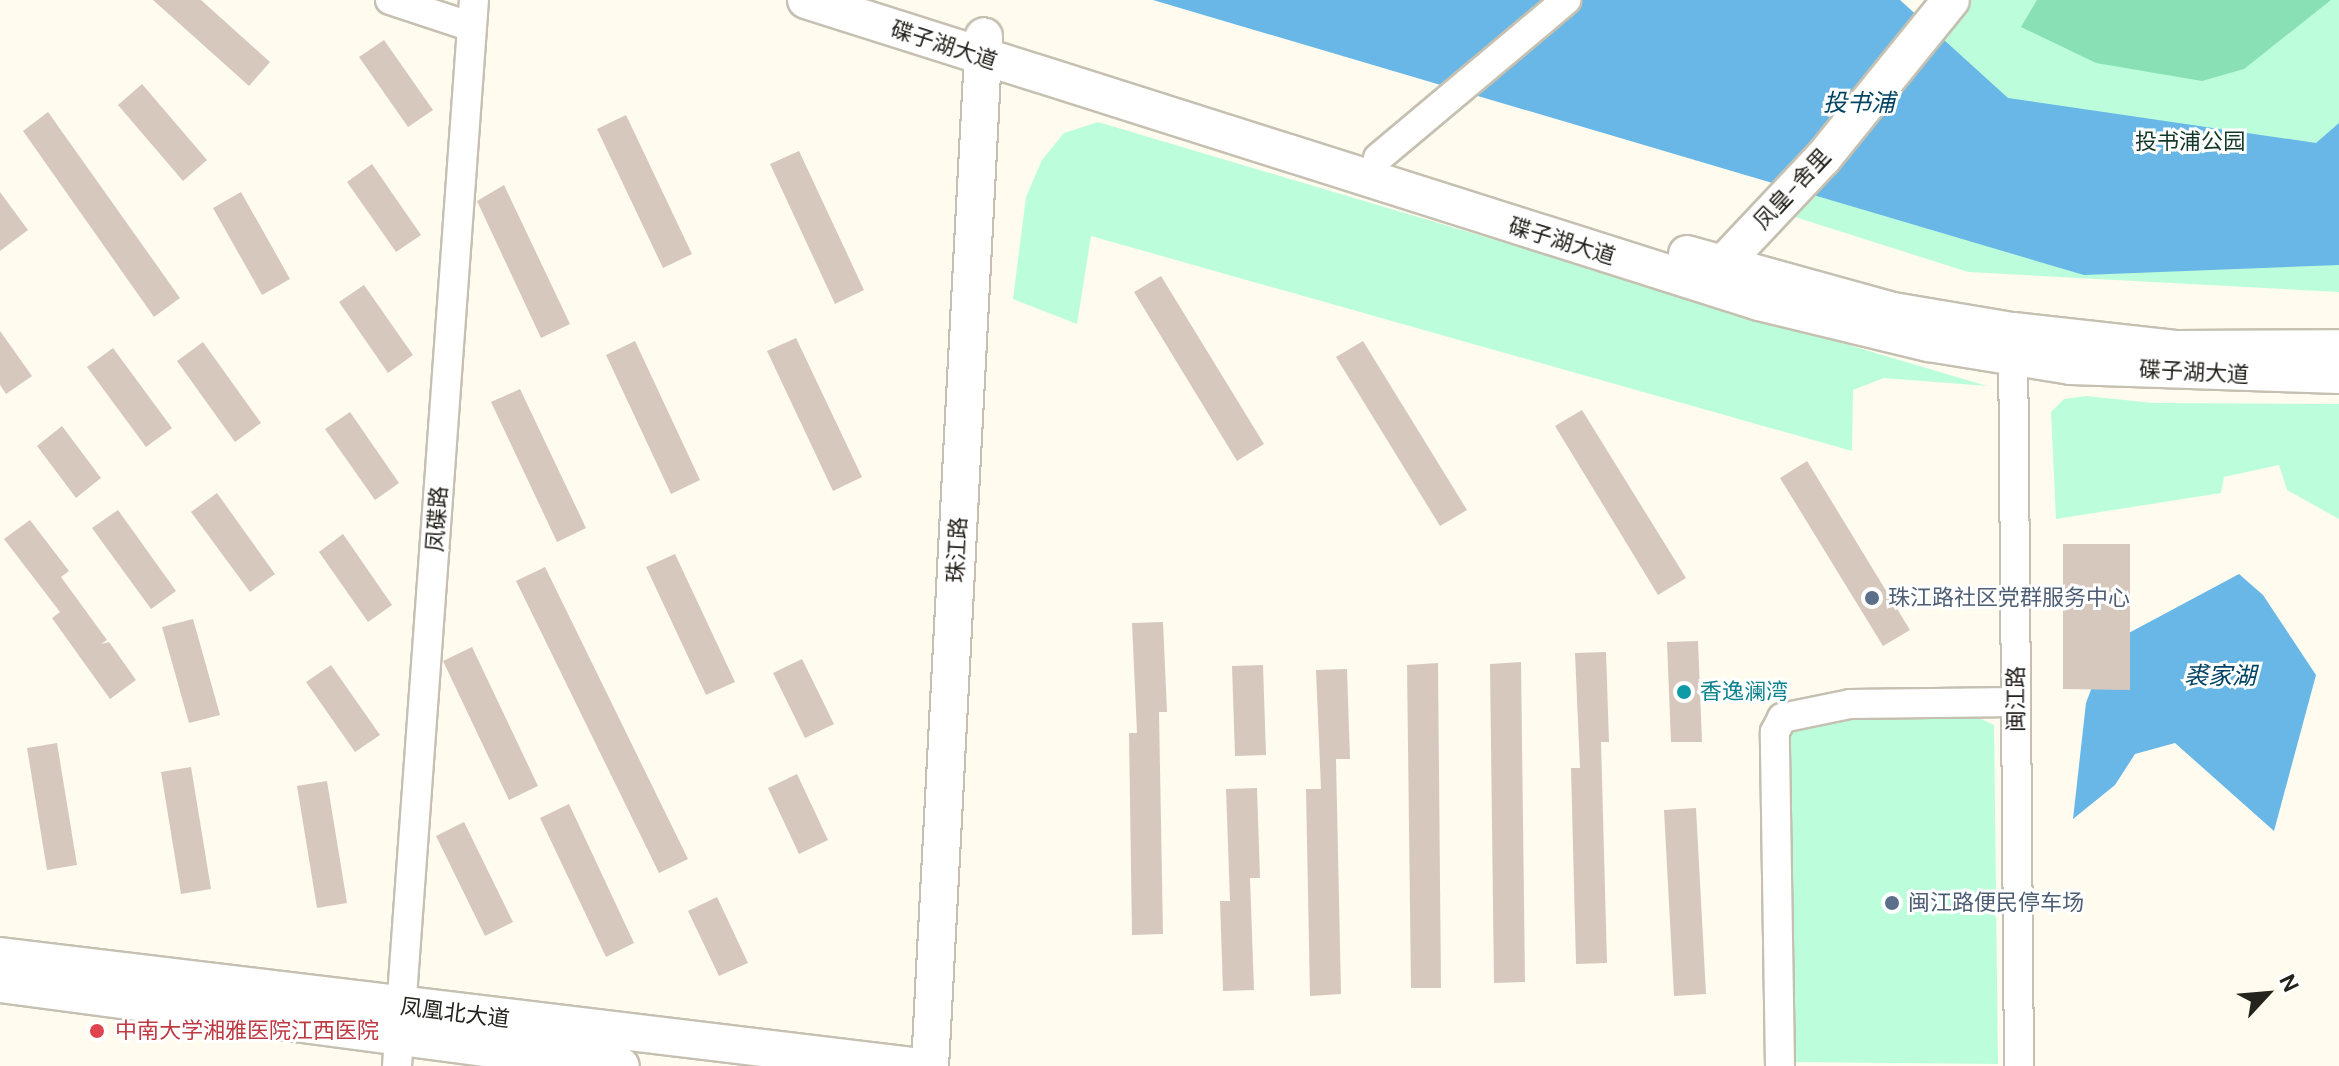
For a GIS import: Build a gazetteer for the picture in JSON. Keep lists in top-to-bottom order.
{
  "streets": {
    "main road": [
      "碟子湖大道",
      "凤皇-舍里",
      "珠江路",
      "凤凰北大道"
    ],
    "street": ["凤碟路", "闽江路"]
  },
  "crossings": [
    ["碟子湖大道", "凤皇-舍里"],
    ["碟子湖大道", "珠江路"],
    ["碟子湖大道", "闽江路"],
    ["凤碟路", "凤凰北大道"]
  ],
  "water": ["投书浦", "裘家湖"],
  "parks": ["投书浦公园"],
  "places": [
    "珠江路社区党群服务中心",
    "香逸澜湾",
    "闽江路便民停车场",
    "中南大学湘雅医院江西医院"
  ],
  "north": "top right"
}
